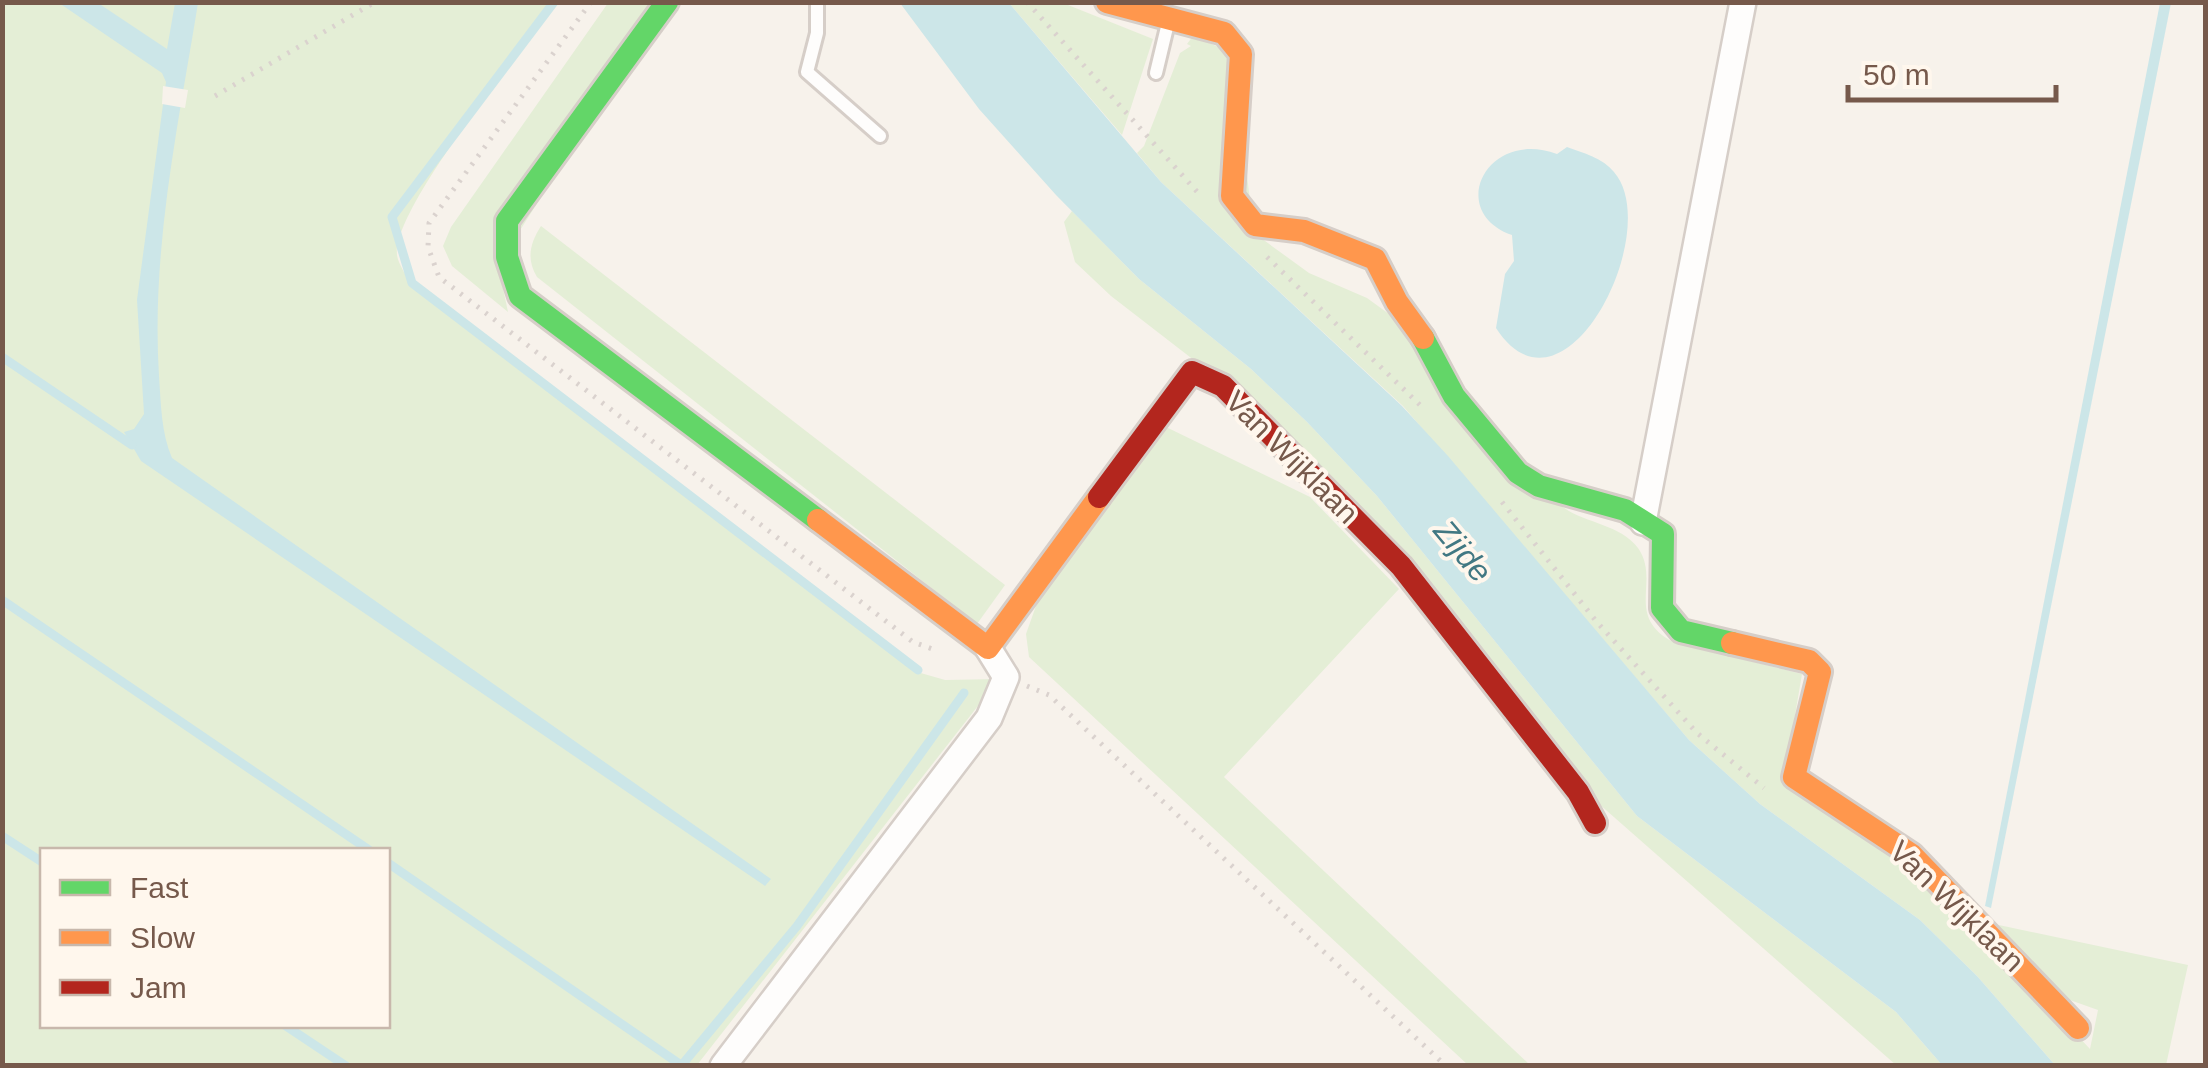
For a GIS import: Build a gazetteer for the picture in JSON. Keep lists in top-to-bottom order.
{
  "streets": {
    "street": ["Van Wijklaan"]
  },
  "water": ["Zijde"],
  "legend": ["Fast", "Slow", "Jam"],
  "scale_bar": "50 m"
}
